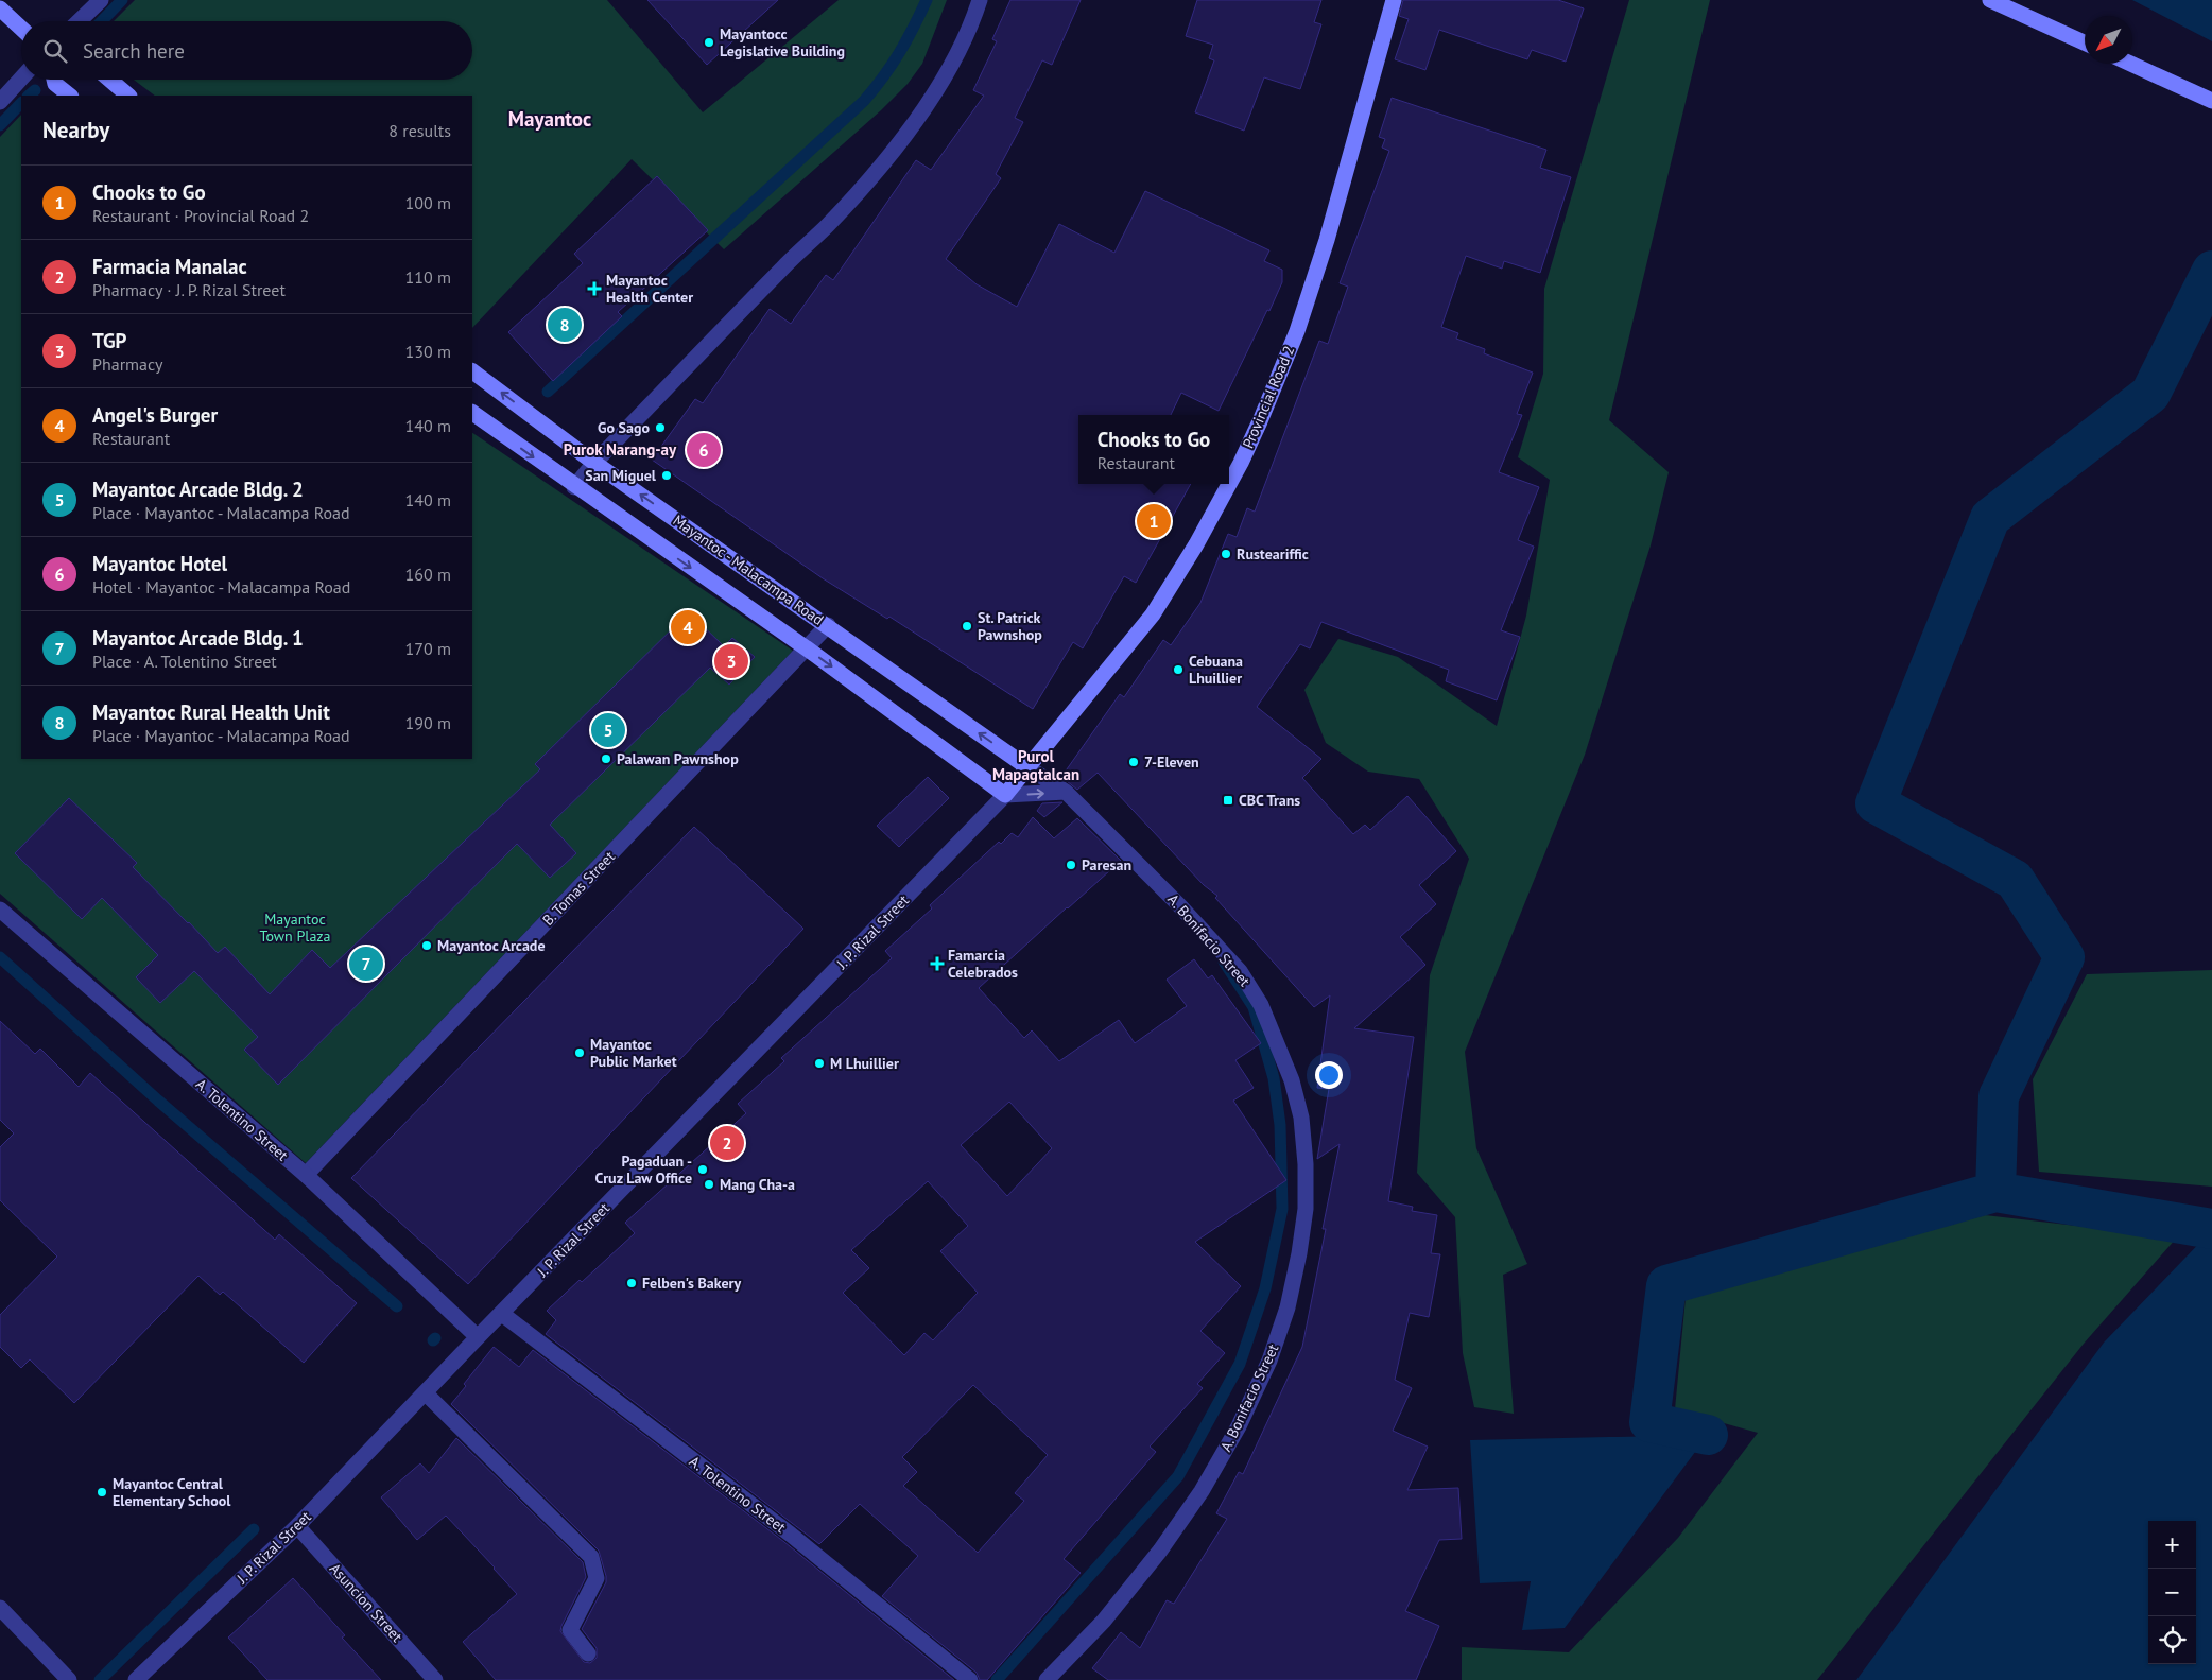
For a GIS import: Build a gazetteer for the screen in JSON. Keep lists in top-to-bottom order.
{
  "streets": {
    "main road": ["Provincial Road 2", "Mayantoc - Malacampa Road"],
    "street": [
      "B. Tomas Street",
      "J. P. Rizal Street",
      "A. Bonifacio Street",
      "A. Tolentino Street",
      "Asuncion Street"
    ]
  },
  "crossings": [
    ["Provincial Road 2", "Mayantoc - Malacampa Road"],
    ["Provincial Road 2", "J. P. Rizal Street"],
    ["Provincial Road 2", "A. Bonifacio Street"],
    ["Mayantoc - Malacampa Road", "B. Tomas Street"],
    ["Mayantoc - Malacampa Road", "A. Bonifacio Street"],
    ["B. Tomas Street", "A. Tolentino Street"],
    ["J. P. Rizal Street", "A. Tolentino Street"],
    ["J. P. Rizal Street", "Asuncion Street"]
  ],
  "districts": ["Mayantoc", "Purok Narang-ay", "Purol Mapagtalcan"],
  "parks": ["Mayantoc Town Plaza"],
  "places": {
    "other": [
      "Mayantocc Legislative Building",
      "Go Sago",
      "San Miguel",
      "Rusteariffic",
      "St. Patrick Pawnshop",
      "Cebuana Lhuillier",
      "Palawan Pawnshop",
      "7-Eleven",
      "Paresan",
      "Mayantoc Arcade",
      "Mayantoc Public Market",
      "M Lhuillier",
      "Pagaduan - Cruz Law Office",
      "Mang Cha-a",
      "Felben's Bakery",
      "Mayantoc Central Elementary School"
    ],
    "health": ["Mayantoc Health Center", "Famarcia Celebrados"],
    "transit": ["CBC Trans"]
  },
  "north": "bottom left",
  "page": {
    "search": "Search here",
    "heading": ["Nearby", "8 results"],
    "list": [
      {
        "mark": "1",
        "name": "Chooks to Go",
        "note": "Restaurant · Provincial Road 2",
        "value": "100 m"
      },
      {
        "mark": "2",
        "name": "Farmacia Manalac",
        "note": "Pharmacy · J. P. Rizal Street",
        "value": "110 m"
      },
      {
        "mark": "3",
        "name": "TGP",
        "note": "Pharmacy",
        "value": "130 m"
      },
      {
        "mark": "4",
        "name": "Angel's Burger",
        "note": "Restaurant",
        "value": "140 m"
      },
      {
        "mark": "5",
        "name": "Mayantoc Arcade Bldg. 2",
        "note": "Place · Mayantoc - Malacampa Road",
        "value": "140 m"
      },
      {
        "mark": "6",
        "name": "Mayantoc Hotel",
        "note": "Hotel · Mayantoc - Malacampa Road",
        "value": "160 m"
      },
      {
        "mark": "7",
        "name": "Mayantoc Arcade Bldg. 1",
        "note": "Place · A. Tolentino Street",
        "value": "170 m"
      },
      {
        "mark": "8",
        "name": "Mayantoc Rural Health Unit",
        "note": "Place · Mayantoc - Malacampa Road",
        "value": "190 m"
      }
    ],
    "pins": [
      "8",
      "6",
      "1",
      "4",
      "3",
      "5",
      "7",
      "2"
    ],
    "popup": ["Chooks to Go", "Restaurant"],
    "map_buttons": ["+", "−"]
  }
}
